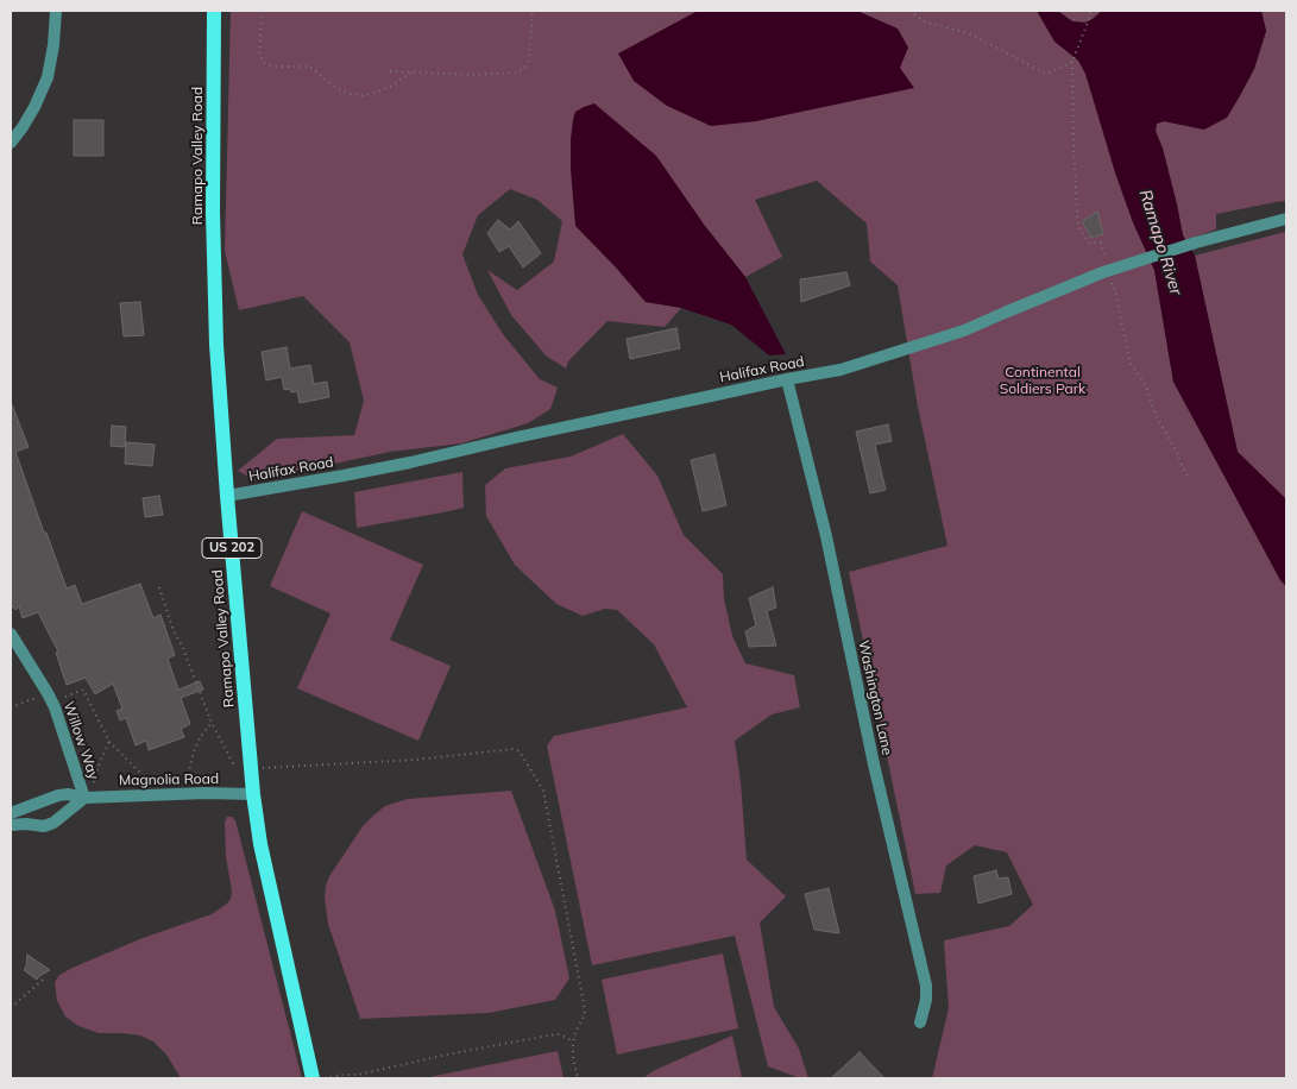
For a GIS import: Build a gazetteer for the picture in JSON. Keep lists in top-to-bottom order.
{
  "streets": {
    "main road": ["Ramapo Valley Road", "US 202"],
    "street": [
      "Halifax Road",
      "Washington Lane",
      "Willow Way",
      "Magnolia Road"
    ]
  },
  "crossings": [
    ["Ramapo Valley Road", "Halifax Road"],
    ["Ramapo Valley Road", "Magnolia Road"],
    ["Halifax Road", "Washington Lane"],
    ["Willow Way", "Magnolia Road"]
  ],
  "water": ["Ramapo River"],
  "parks": ["Continental Soldiers Park"]
}
